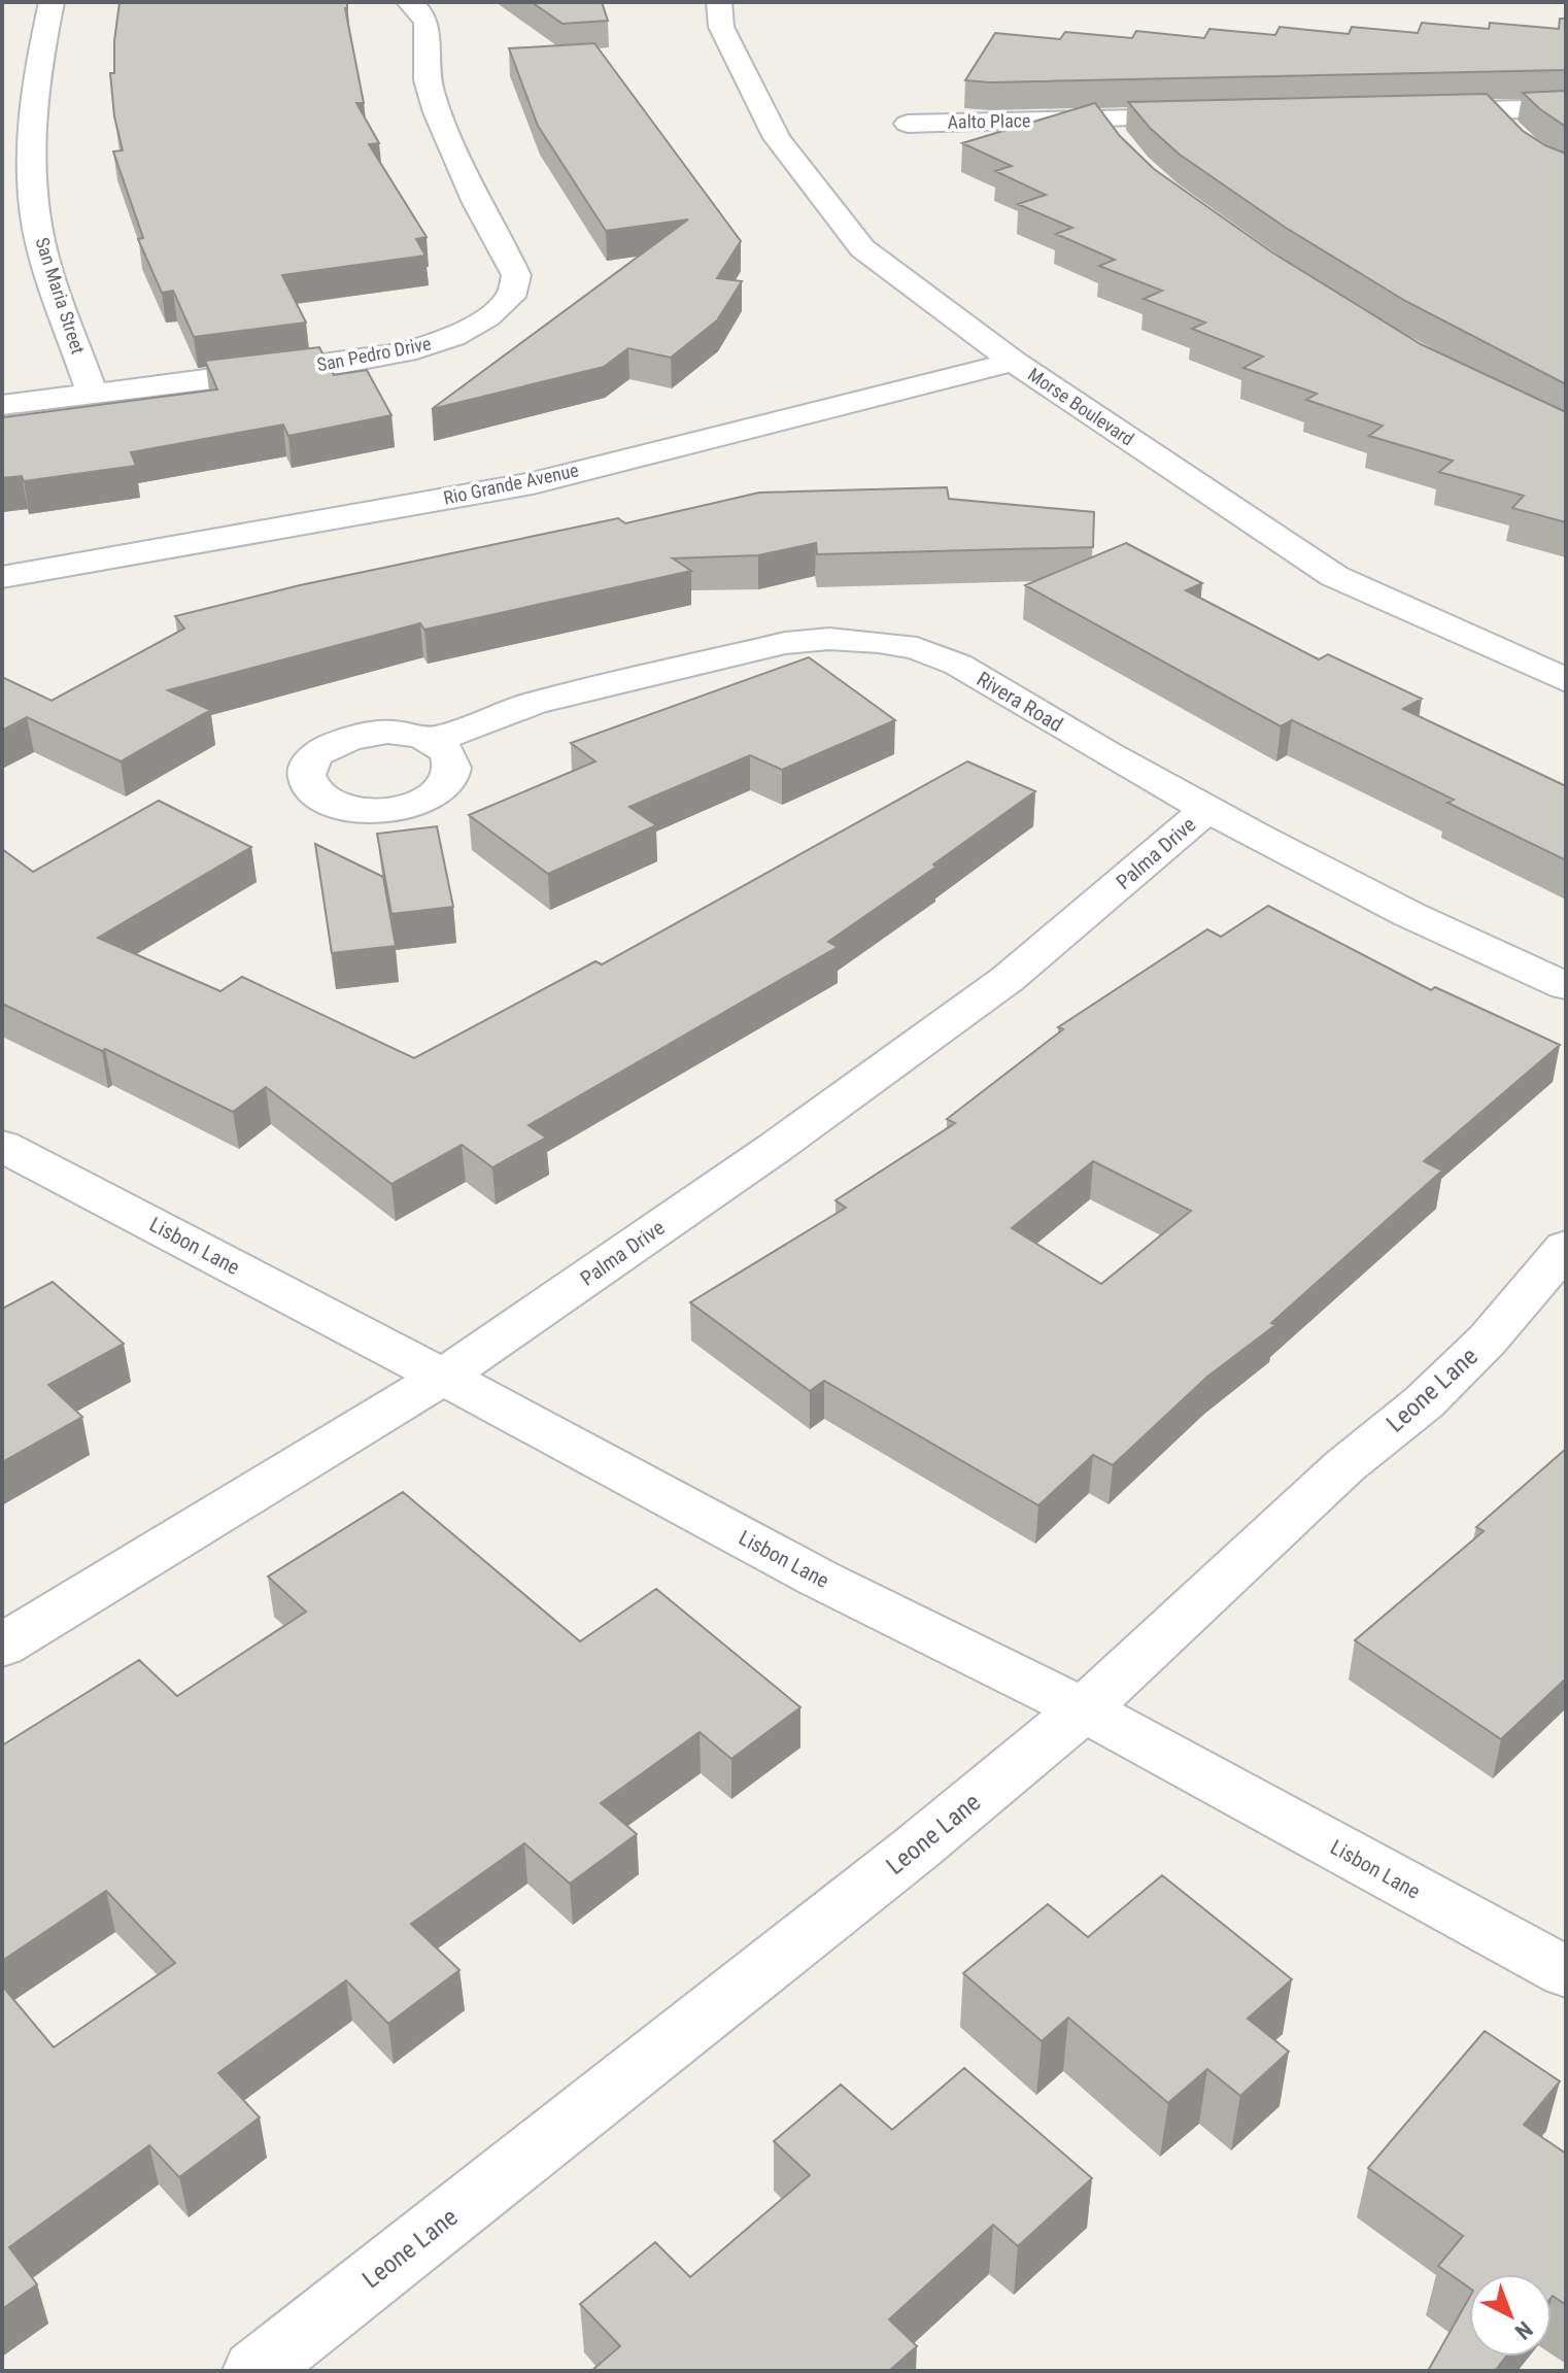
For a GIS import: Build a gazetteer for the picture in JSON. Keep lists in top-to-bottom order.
{
  "streets": {
    "street": [
      "Aalto Place",
      "San Maria Street",
      "San Pedro Drive",
      "Morse Boulevard",
      "Rio Grande Avenue",
      "Rivera Road",
      "Palma Drive",
      "Lisbon Lane",
      "Leone Lane"
    ]
  },
  "crossings": [
    ["San Maria Street", "San Pedro Drive"],
    ["Morse Boulevard", "Rio Grande Avenue"],
    ["Rivera Road", "Palma Drive"],
    ["Palma Drive", "Lisbon Lane"],
    ["Lisbon Lane", "Leone Lane"]
  ],
  "north": "bottom right"
}
